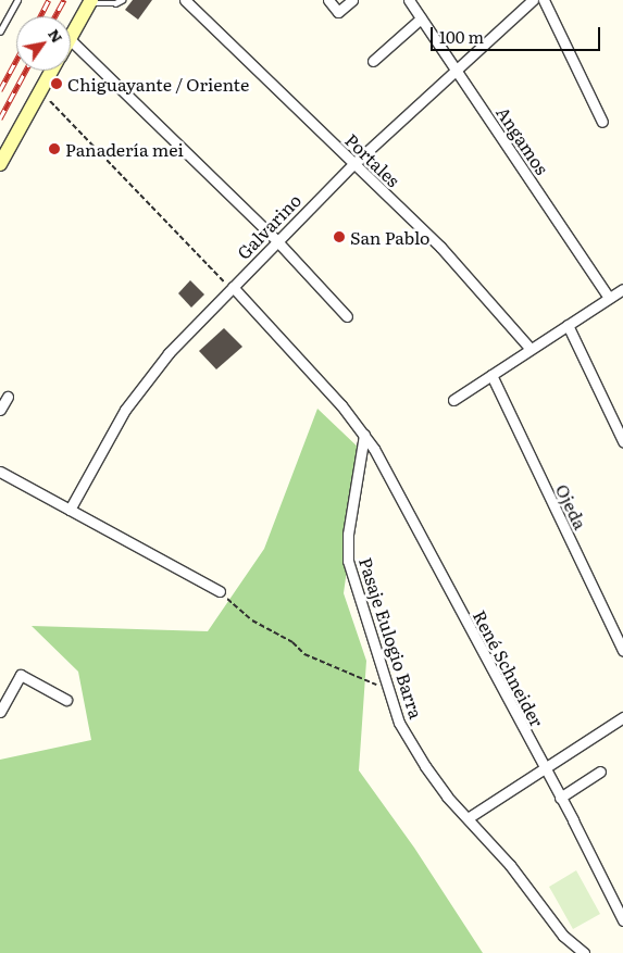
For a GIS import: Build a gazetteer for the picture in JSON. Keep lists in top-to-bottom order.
{
  "streets": {
    "street": [
      "Angamos",
      "Portales",
      "Galvarino",
      "Ojeda",
      "Pasaje Eulogio Barra",
      "René Schneider"
    ]
  },
  "crossings": [
    ["Angamos", "Galvarino"],
    ["Portales", "Galvarino"],
    ["Pasaje Eulogio Barra", "René Schneider"]
  ],
  "places": ["Chiguayante / Oriente", "Panadería mei", "San Pablo"],
  "scale_bar": "100 m",
  "north": "top right"
}
